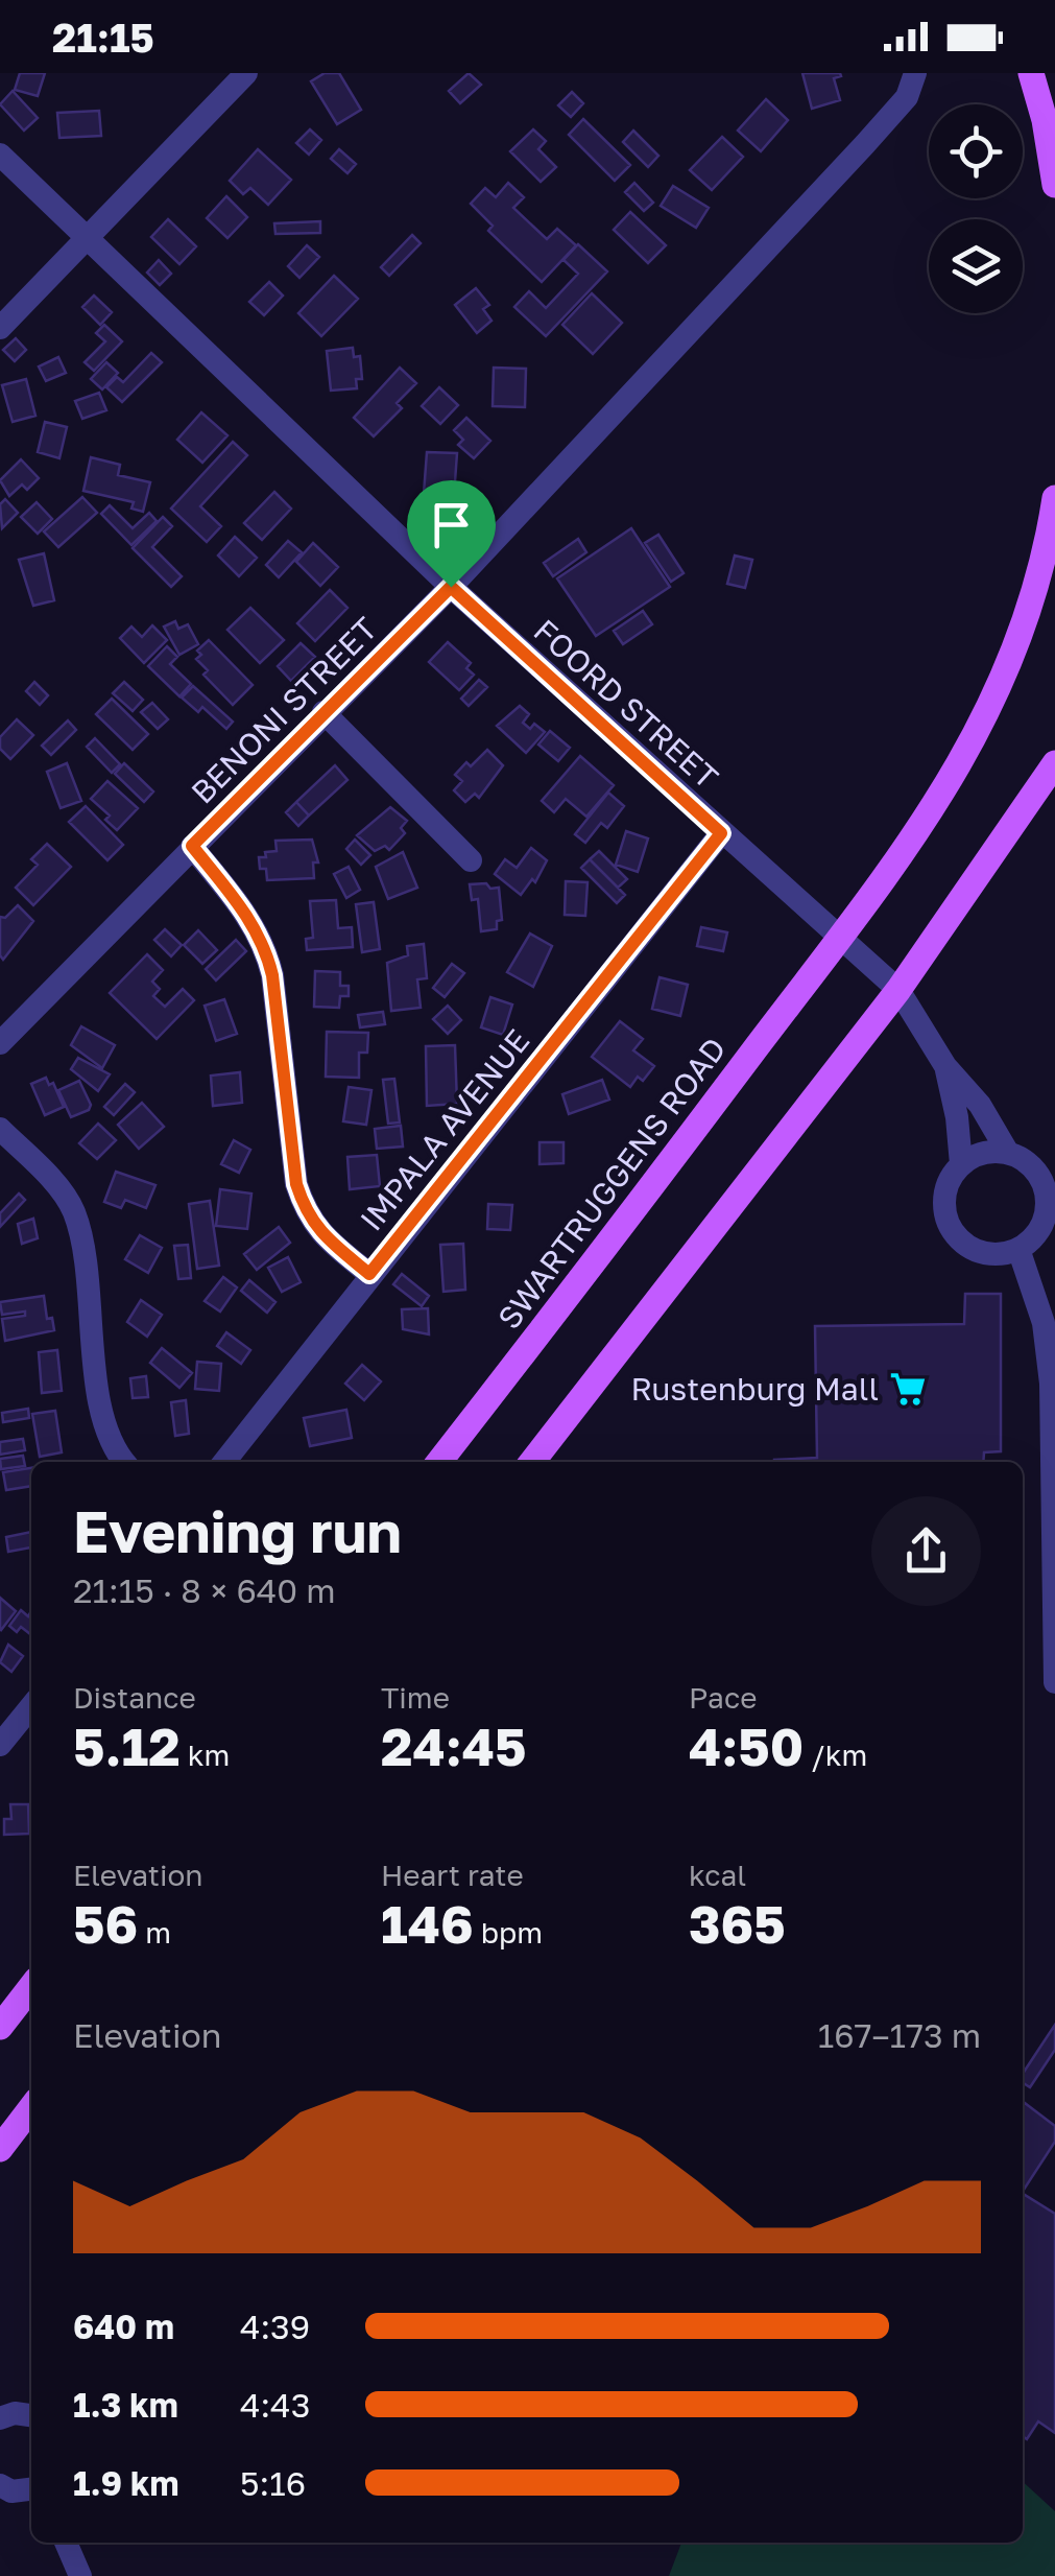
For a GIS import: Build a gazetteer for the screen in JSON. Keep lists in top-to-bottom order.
{
  "streets": {
    "main road": ["SWARTRUGGENS ROAD"],
    "street": ["FOORD STREET", "BENONI STREET", "IMPALA AVENUE"]
  },
  "crossings": [
    ["FOORD STREET", "BENONI STREET"],
    ["FOORD STREET", "IMPALA AVENUE"],
    ["FOORD STREET", "SWARTRUGGENS ROAD"]
  ],
  "places": {
    "supermarket": ["Rustenburg Mall"]
  },
  "page": {
    "status": "21:15",
    "heading": ["Evening run", "21:15 · 8 × 640 m"],
    "stats": [
      ["Distance", "5.12 km"],
      ["Time", "24:45"],
      ["Pace", "4:50 /km"],
      ["Elevation", "56 m"],
      ["Heart rate", "146 bpm"],
      ["kcal", "365"]
    ],
    "chart": ["Elevation", "167–173 m"],
    "list": [
      {
        "name": "640 m",
        "note": "4:39"
      },
      {
        "name": "1.3 km",
        "note": "4:43"
      },
      {
        "name": "1.9 km",
        "note": "5:16"
      }
    ]
  }
}
